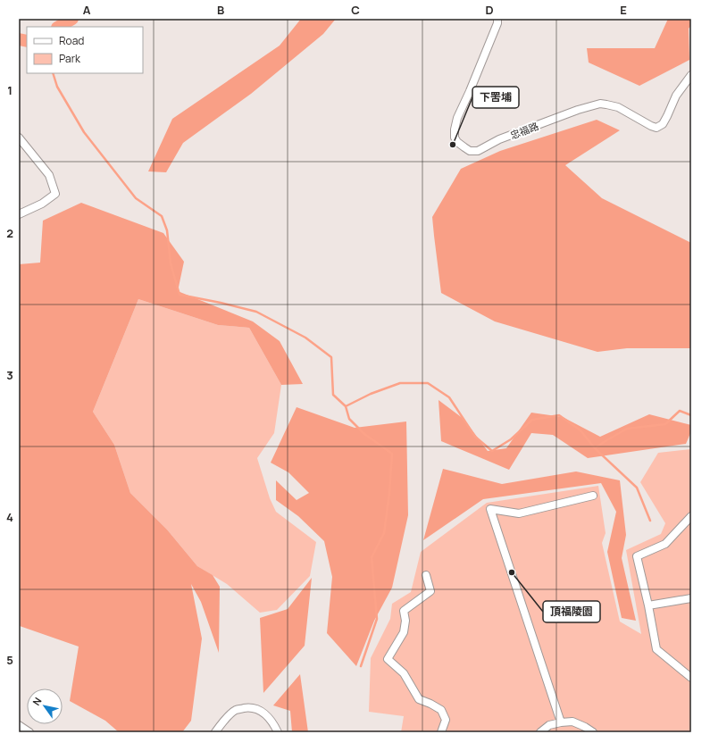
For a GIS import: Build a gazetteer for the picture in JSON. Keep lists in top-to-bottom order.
{
  "streets": {
    "street": ["忠福路"]
  },
  "places": ["下罟埔", "頂福陵園"],
  "legend": ["Road", "Park"],
  "north": "top left",
  "grid": {
    "columns": [
      "A",
      "B",
      "C",
      "D",
      "E"
    ],
    "rows": [
      "1",
      "2",
      "3",
      "4",
      "5"
    ]
  }
}
